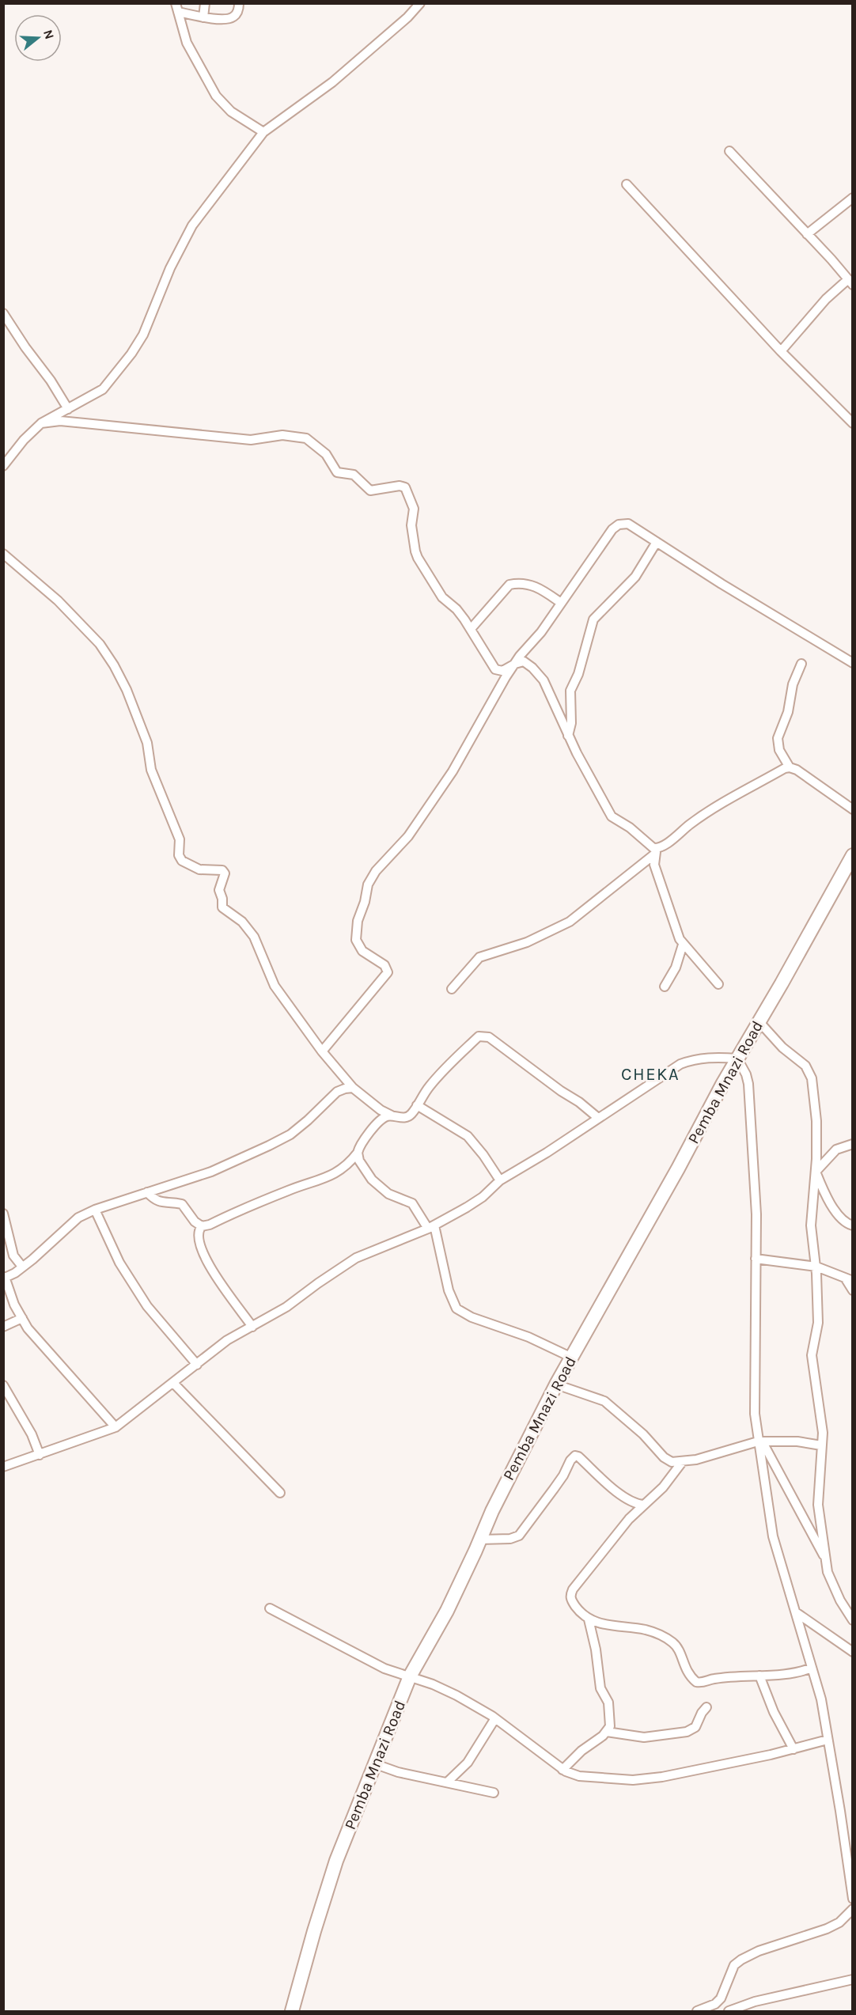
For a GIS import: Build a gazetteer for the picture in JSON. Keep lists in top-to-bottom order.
{
  "streets": {
    "main road": ["Pemba Mnazi Road"]
  },
  "districts": ["CHEKA"],
  "north": "right"
}
